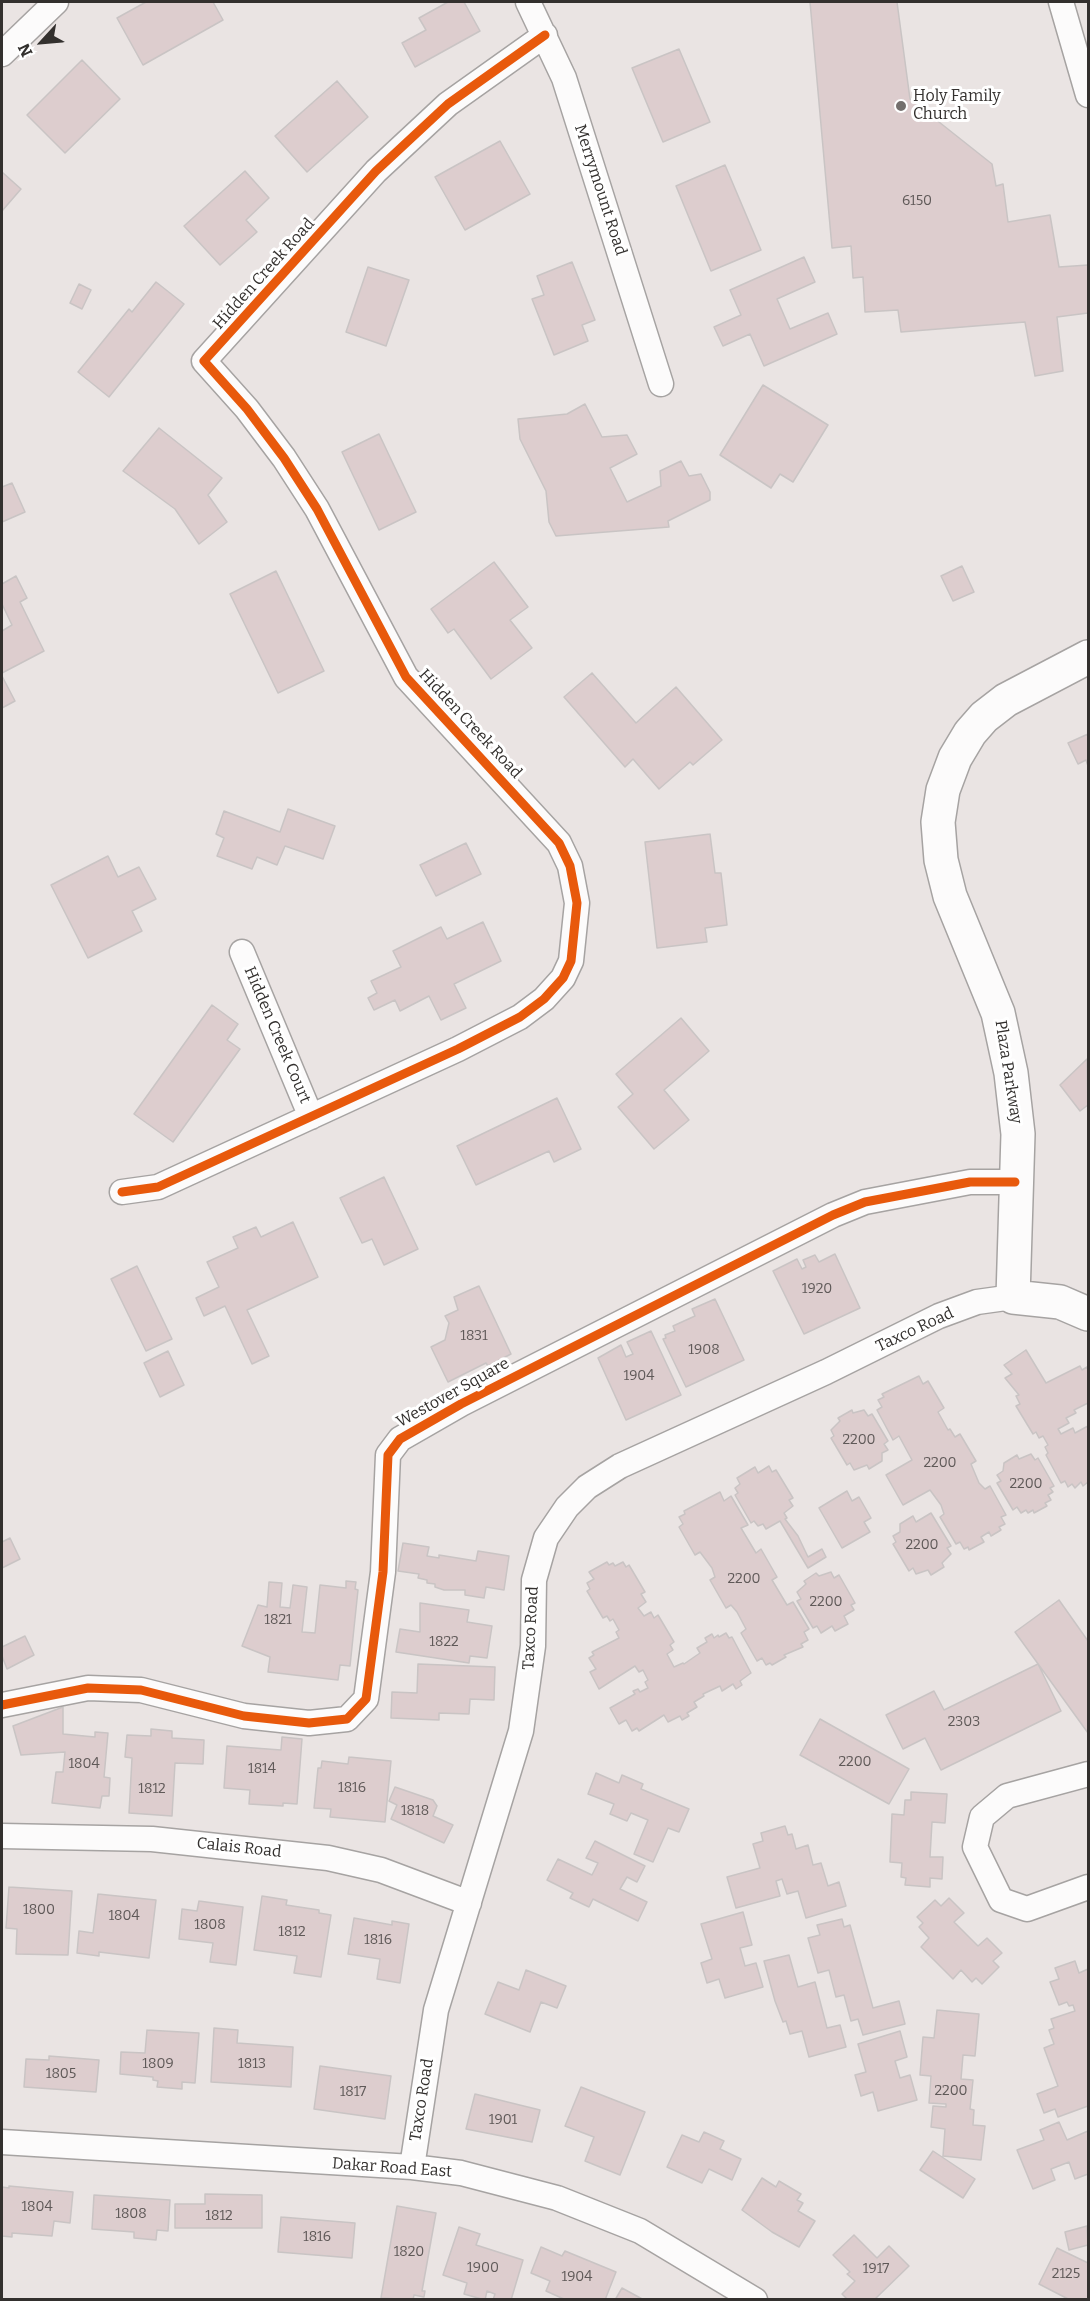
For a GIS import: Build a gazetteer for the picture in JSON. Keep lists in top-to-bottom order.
{
  "streets": {
    "street": [
      "Merrymount Road",
      "Hidden Creek Road",
      "Hidden Creek Court",
      "Plaza Parkway",
      "Taxco Road",
      "Westover Square",
      "Calais Road",
      "Dakar Road East"
    ]
  },
  "crossings": [
    ["Merrymount Road", "Hidden Creek Road"],
    ["Hidden Creek Road", "Hidden Creek Court"],
    ["Plaza Parkway", "Taxco Road"],
    ["Plaza Parkway", "Westover Square"],
    ["Taxco Road", "Calais Road"],
    ["Taxco Road", "Dakar Road East"]
  ],
  "places": ["Holy Family Church"],
  "house_numbers": [
    "6150",
    "1920",
    "1831",
    "1908",
    "1904",
    "2200",
    "2200",
    "2200",
    "2200",
    "2200",
    "2200",
    "1821",
    "1822",
    "2303",
    "2200",
    "1804",
    "1814",
    "1816",
    "1812",
    "1818",
    "1800",
    "1804",
    "1808",
    "1812",
    "1816",
    "1809",
    "1813",
    "1805",
    "2200",
    "1817",
    "1901",
    "1804",
    "1808",
    "1812",
    "1816",
    "1820",
    "1900",
    "1917",
    "2125",
    "1904"
  ],
  "north": "bottom left"
}
